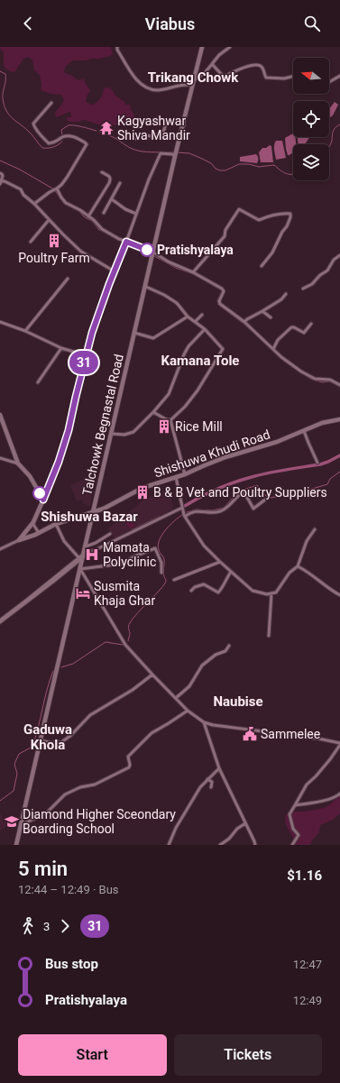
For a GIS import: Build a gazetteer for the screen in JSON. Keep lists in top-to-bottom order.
{
  "streets": {
    "main road": ["Talchowk Begnastal Road", "Shishuwa Khudi Road"]
  },
  "crossings": [
    ["Talchowk Begnastal Road", "Shishuwa Khudi Road"]
  ],
  "districts": [
    "Trikang Chowk",
    "Kamana Tole",
    "Shishuwa Bazar",
    "Naubise",
    "Gaduwa Khola"
  ],
  "places": {
    "temple": ["Kagyashwar Shiva Mandir"],
    "building": ["Poultry Farm", "Rice Mill", "B & B Vet and Poultry Suppliers"],
    "other": ["Pratishyalaya"],
    "hospital": ["Mamata Polyclinic"],
    "hotel": ["Susmita Khaja Ghar"],
    "public building": ["Sammelee"],
    "school or university": ["Diamond Higher Sceondary Boarding School"]
  },
  "lines": ["bus line 31"],
  "north": "left",
  "page": {
    "header": "Viabus",
    "on_map": "31",
    "heading": ["5 min", "12:44 – 12:49 · Bus", "$1.16"],
    "legs": ["3", "31"],
    "list": [
      {
        "name": "Bus stop",
        "value": "12:47"
      },
      {
        "name": "Pratishyalaya",
        "value": "12:49"
      }
    ],
    "buttons": ["Start", "Tickets"]
  }
}
